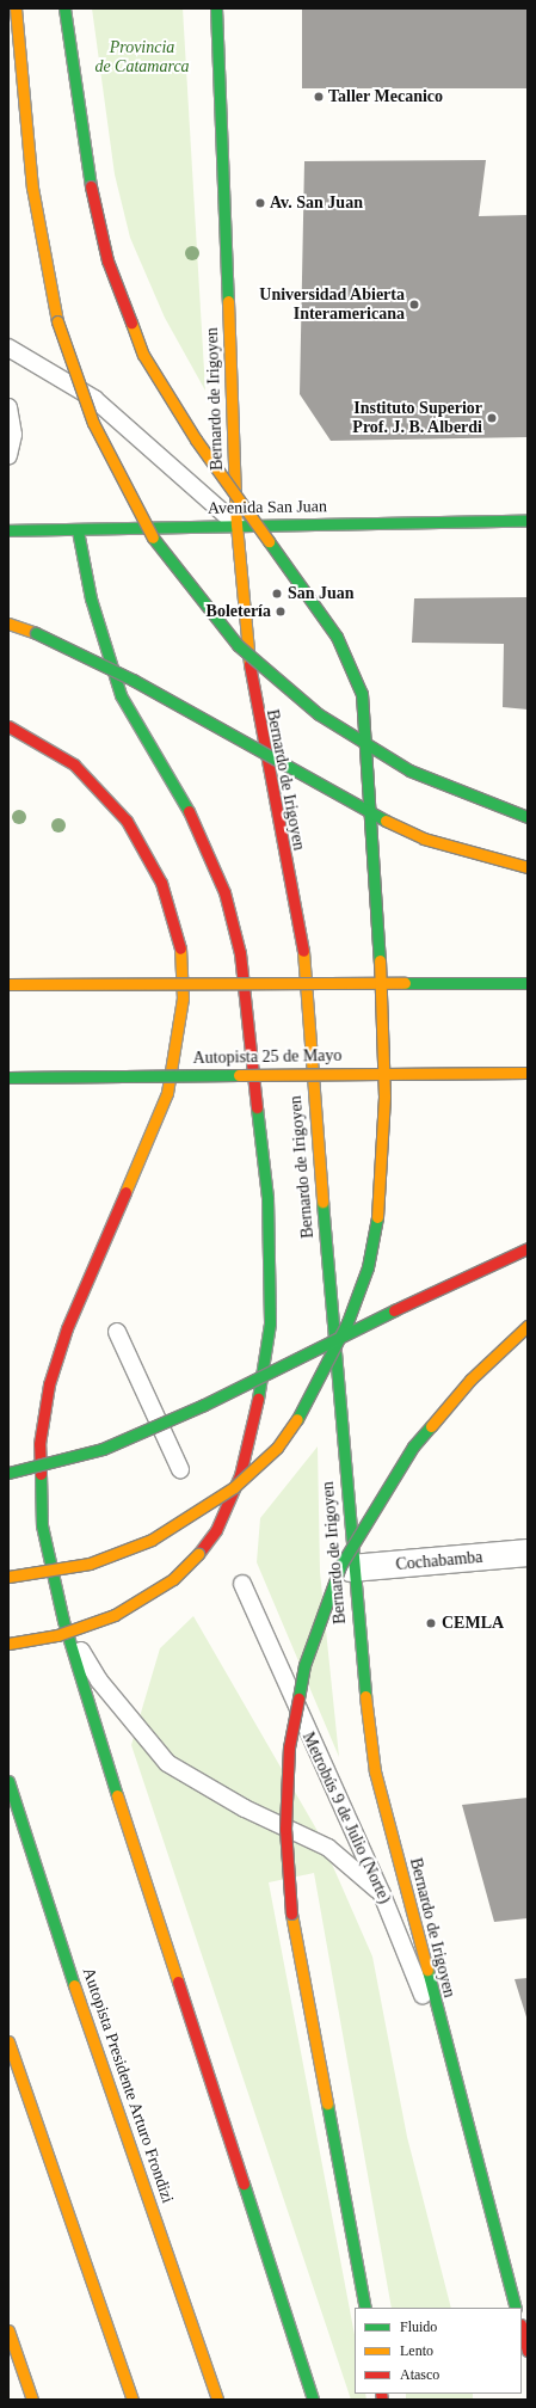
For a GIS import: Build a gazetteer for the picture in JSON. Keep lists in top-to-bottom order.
{
  "streets": {
    "main road": [
      "Bernardo de Irigoyen",
      "Avenida San Juan",
      "Autopista 25 de Mayo",
      "Autopista Presidente Arturo Frondizi"
    ],
    "street": ["Cochabamba"],
    "lane": ["Metrobús 9 de Julio (Norte)"]
  },
  "crossings": [
    ["Bernardo de Irigoyen", "Avenida San Juan"],
    ["Bernardo de Irigoyen", "Cochabamba"],
    ["Bernardo de Irigoyen", "Metrobús 9 de Julio (Norte)"]
  ],
  "parks": ["Provincia de Catamarca"],
  "places": [
    "Taller Mecanico",
    "Av. San Juan",
    "Universidad Abierta Interamericana",
    "Instituto Superior Prof. J. B. Alberdi",
    "San Juan",
    "Boletería",
    "CEMLA"
  ],
  "legend": ["Fluido", "Lento", "Atasco"]
}
